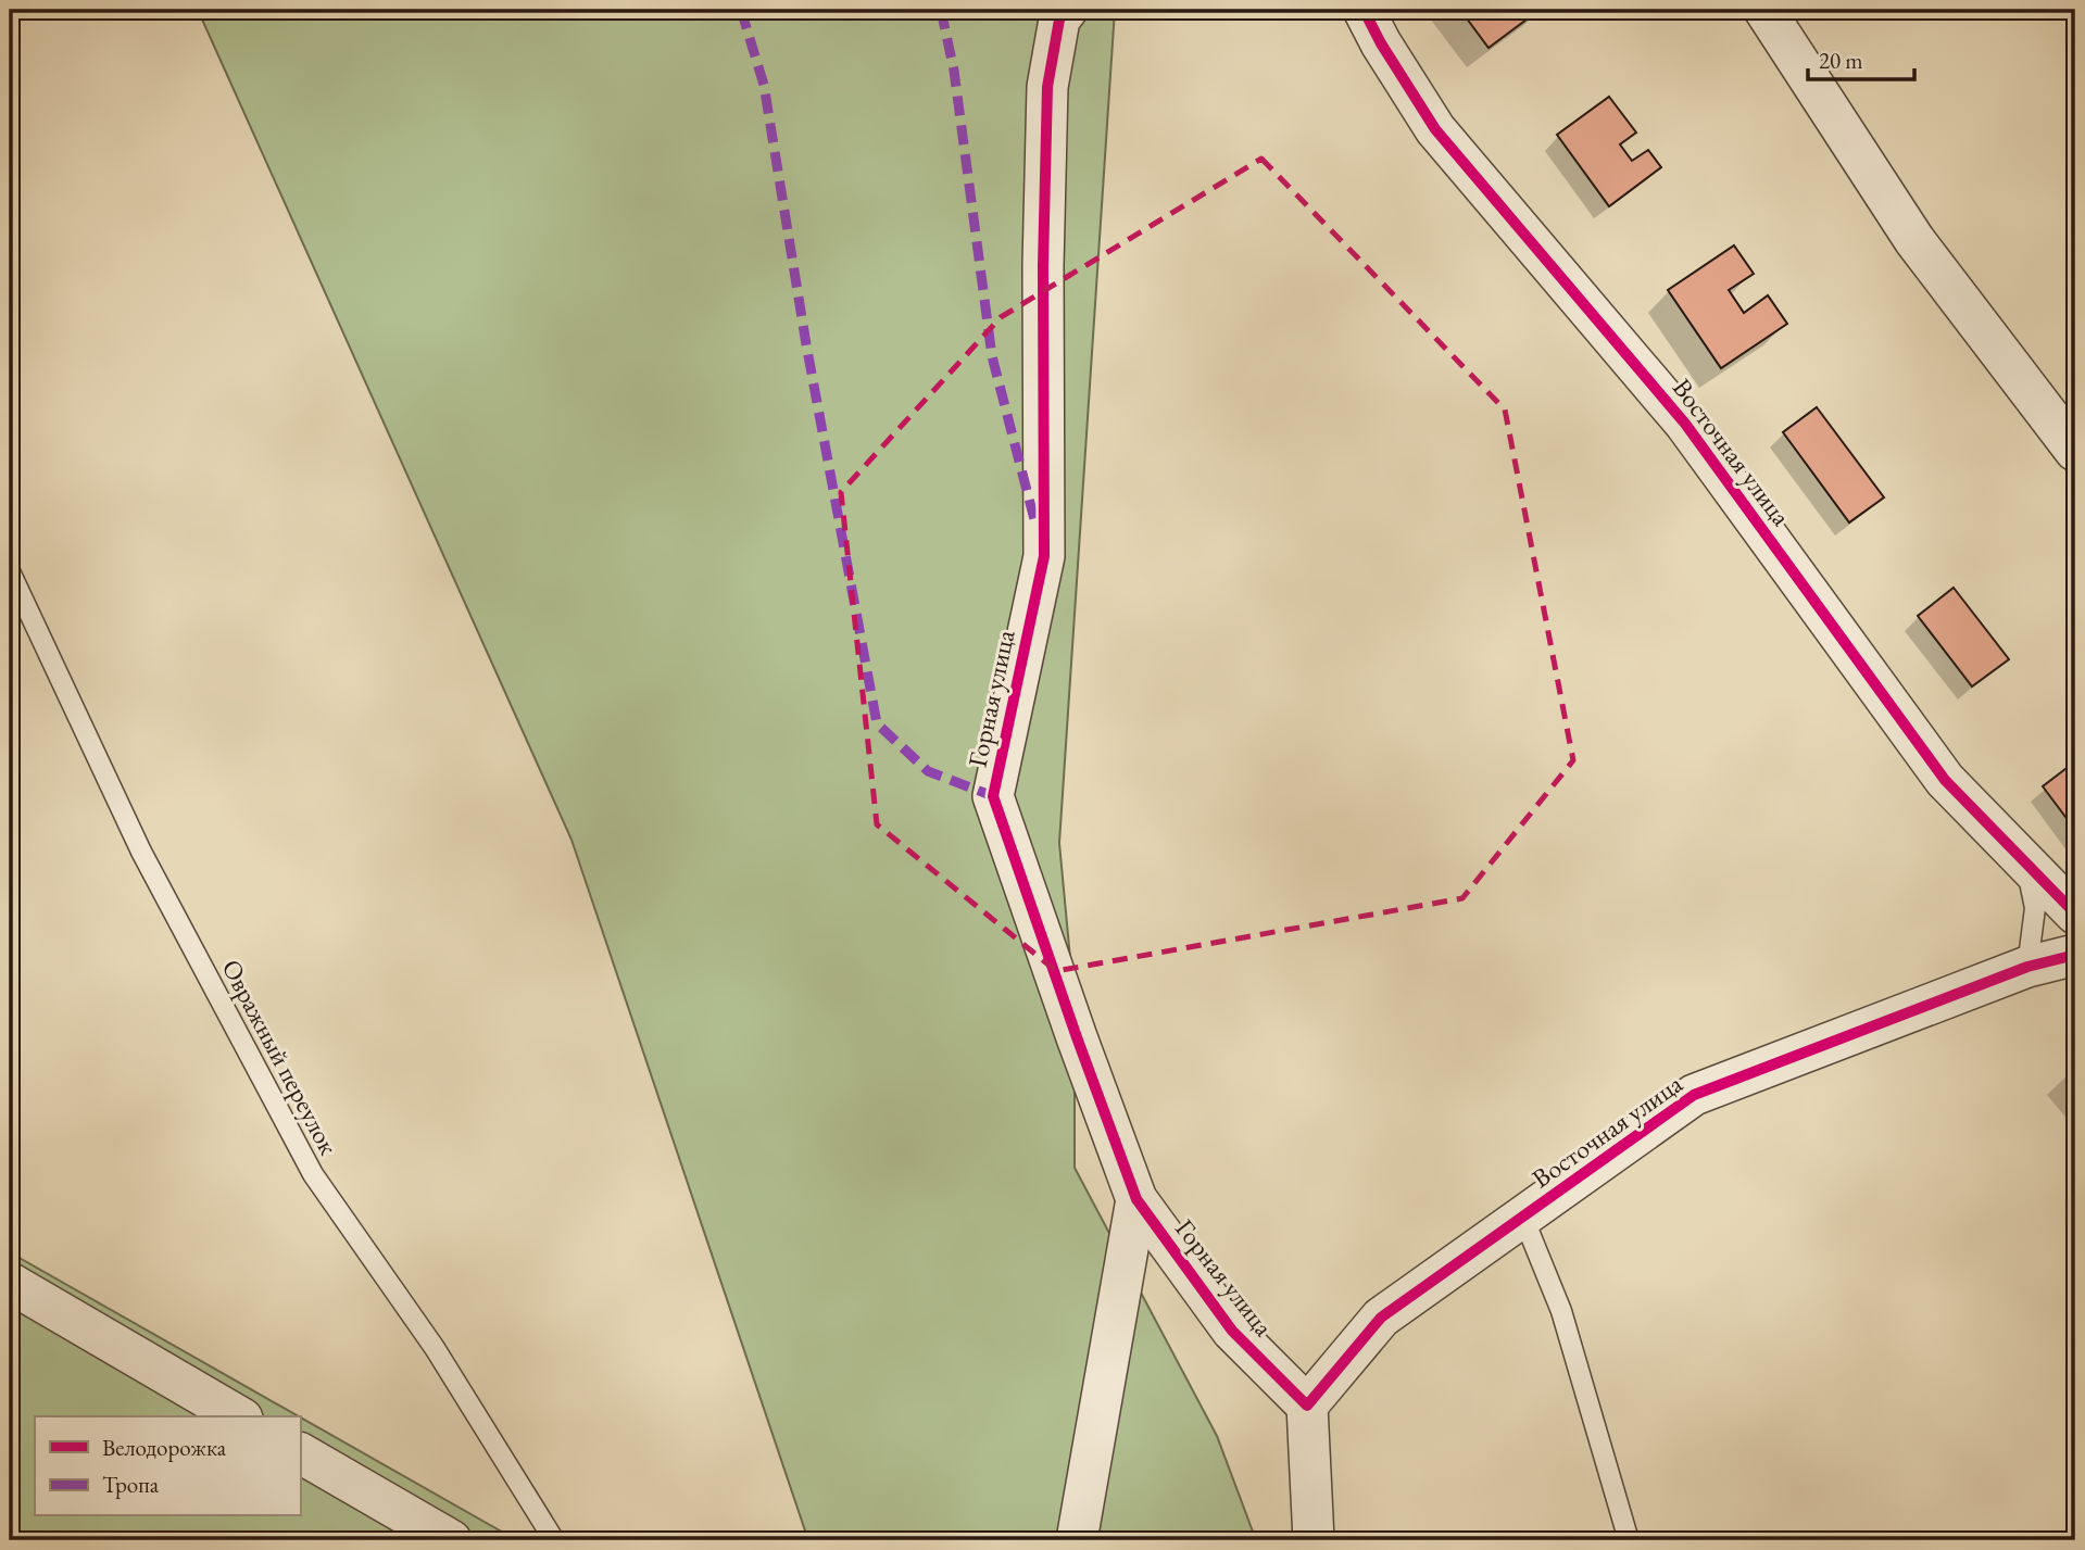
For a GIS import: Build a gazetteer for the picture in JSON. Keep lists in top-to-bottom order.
{
  "streets": {
    "street": ["Восточная улица", "Горная улица"],
    "lane": ["Овражный переулок"]
  },
  "crossings": [
    ["Восточная улица", "Горная улица"]
  ],
  "legend": ["Велодорожка", "Тропа"],
  "scale_bar": "20 m"
}
